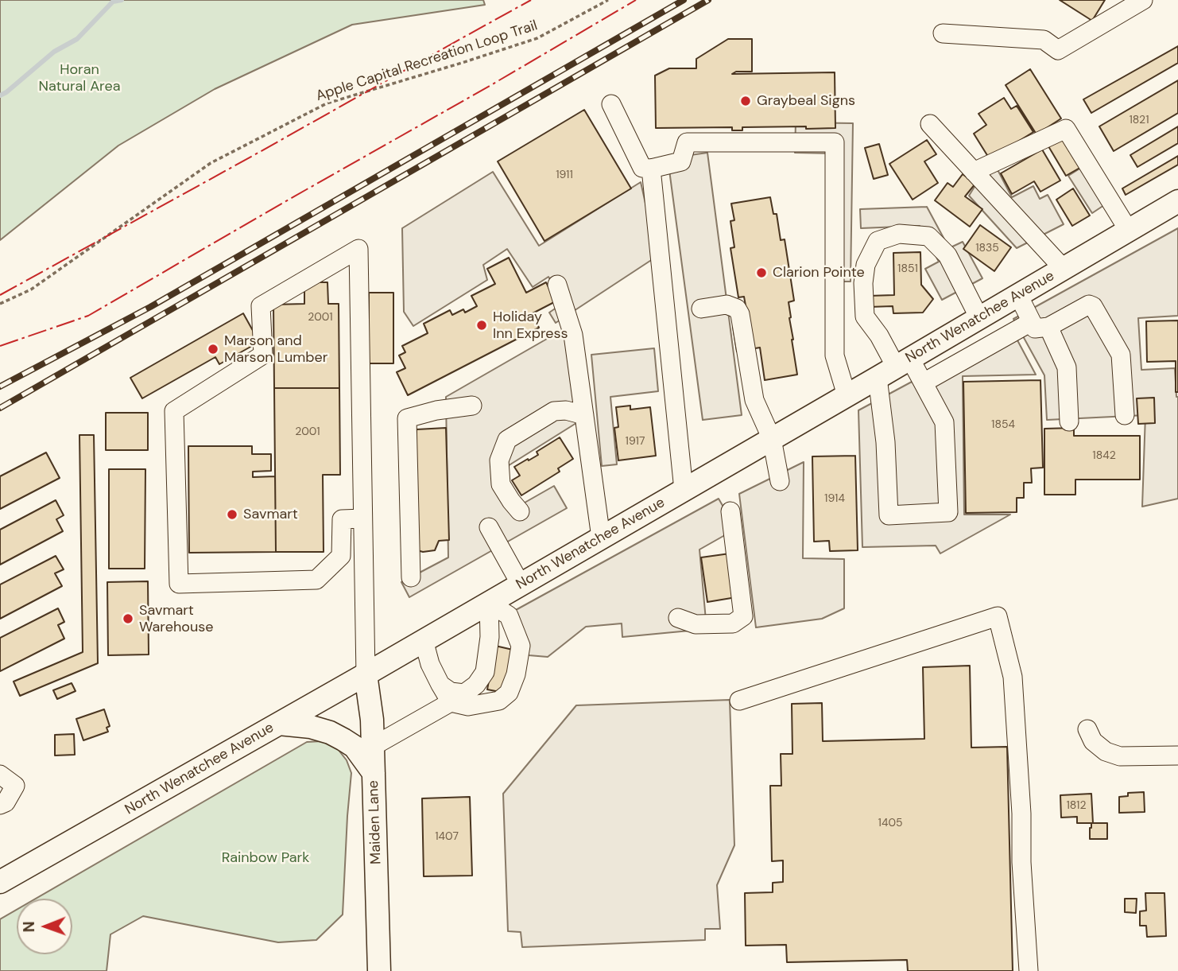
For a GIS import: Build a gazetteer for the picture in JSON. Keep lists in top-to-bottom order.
{
  "streets": {
    "main road": ["North Wenatchee Avenue", "Maiden Lane"],
    "path": ["Apple Capital Recreation Loop Trail"]
  },
  "crossings": [
    ["North Wenatchee Avenue", "Maiden Lane"]
  ],
  "parks": ["Horan Natural Area", "Rainbow Park"],
  "places": [
    "Graybeal Signs",
    "Clarion Pointe",
    "Holiday Inn Express",
    "Marson and Marson Lumber",
    "Savmart",
    "Savmart Warehouse"
  ],
  "house_numbers": [
    "1821",
    "1911",
    "1835",
    "1851",
    "2001",
    "1854",
    "2001",
    "1917",
    "1842",
    "1914",
    "1812",
    "1405",
    "1407"
  ],
  "north": "left"
}
